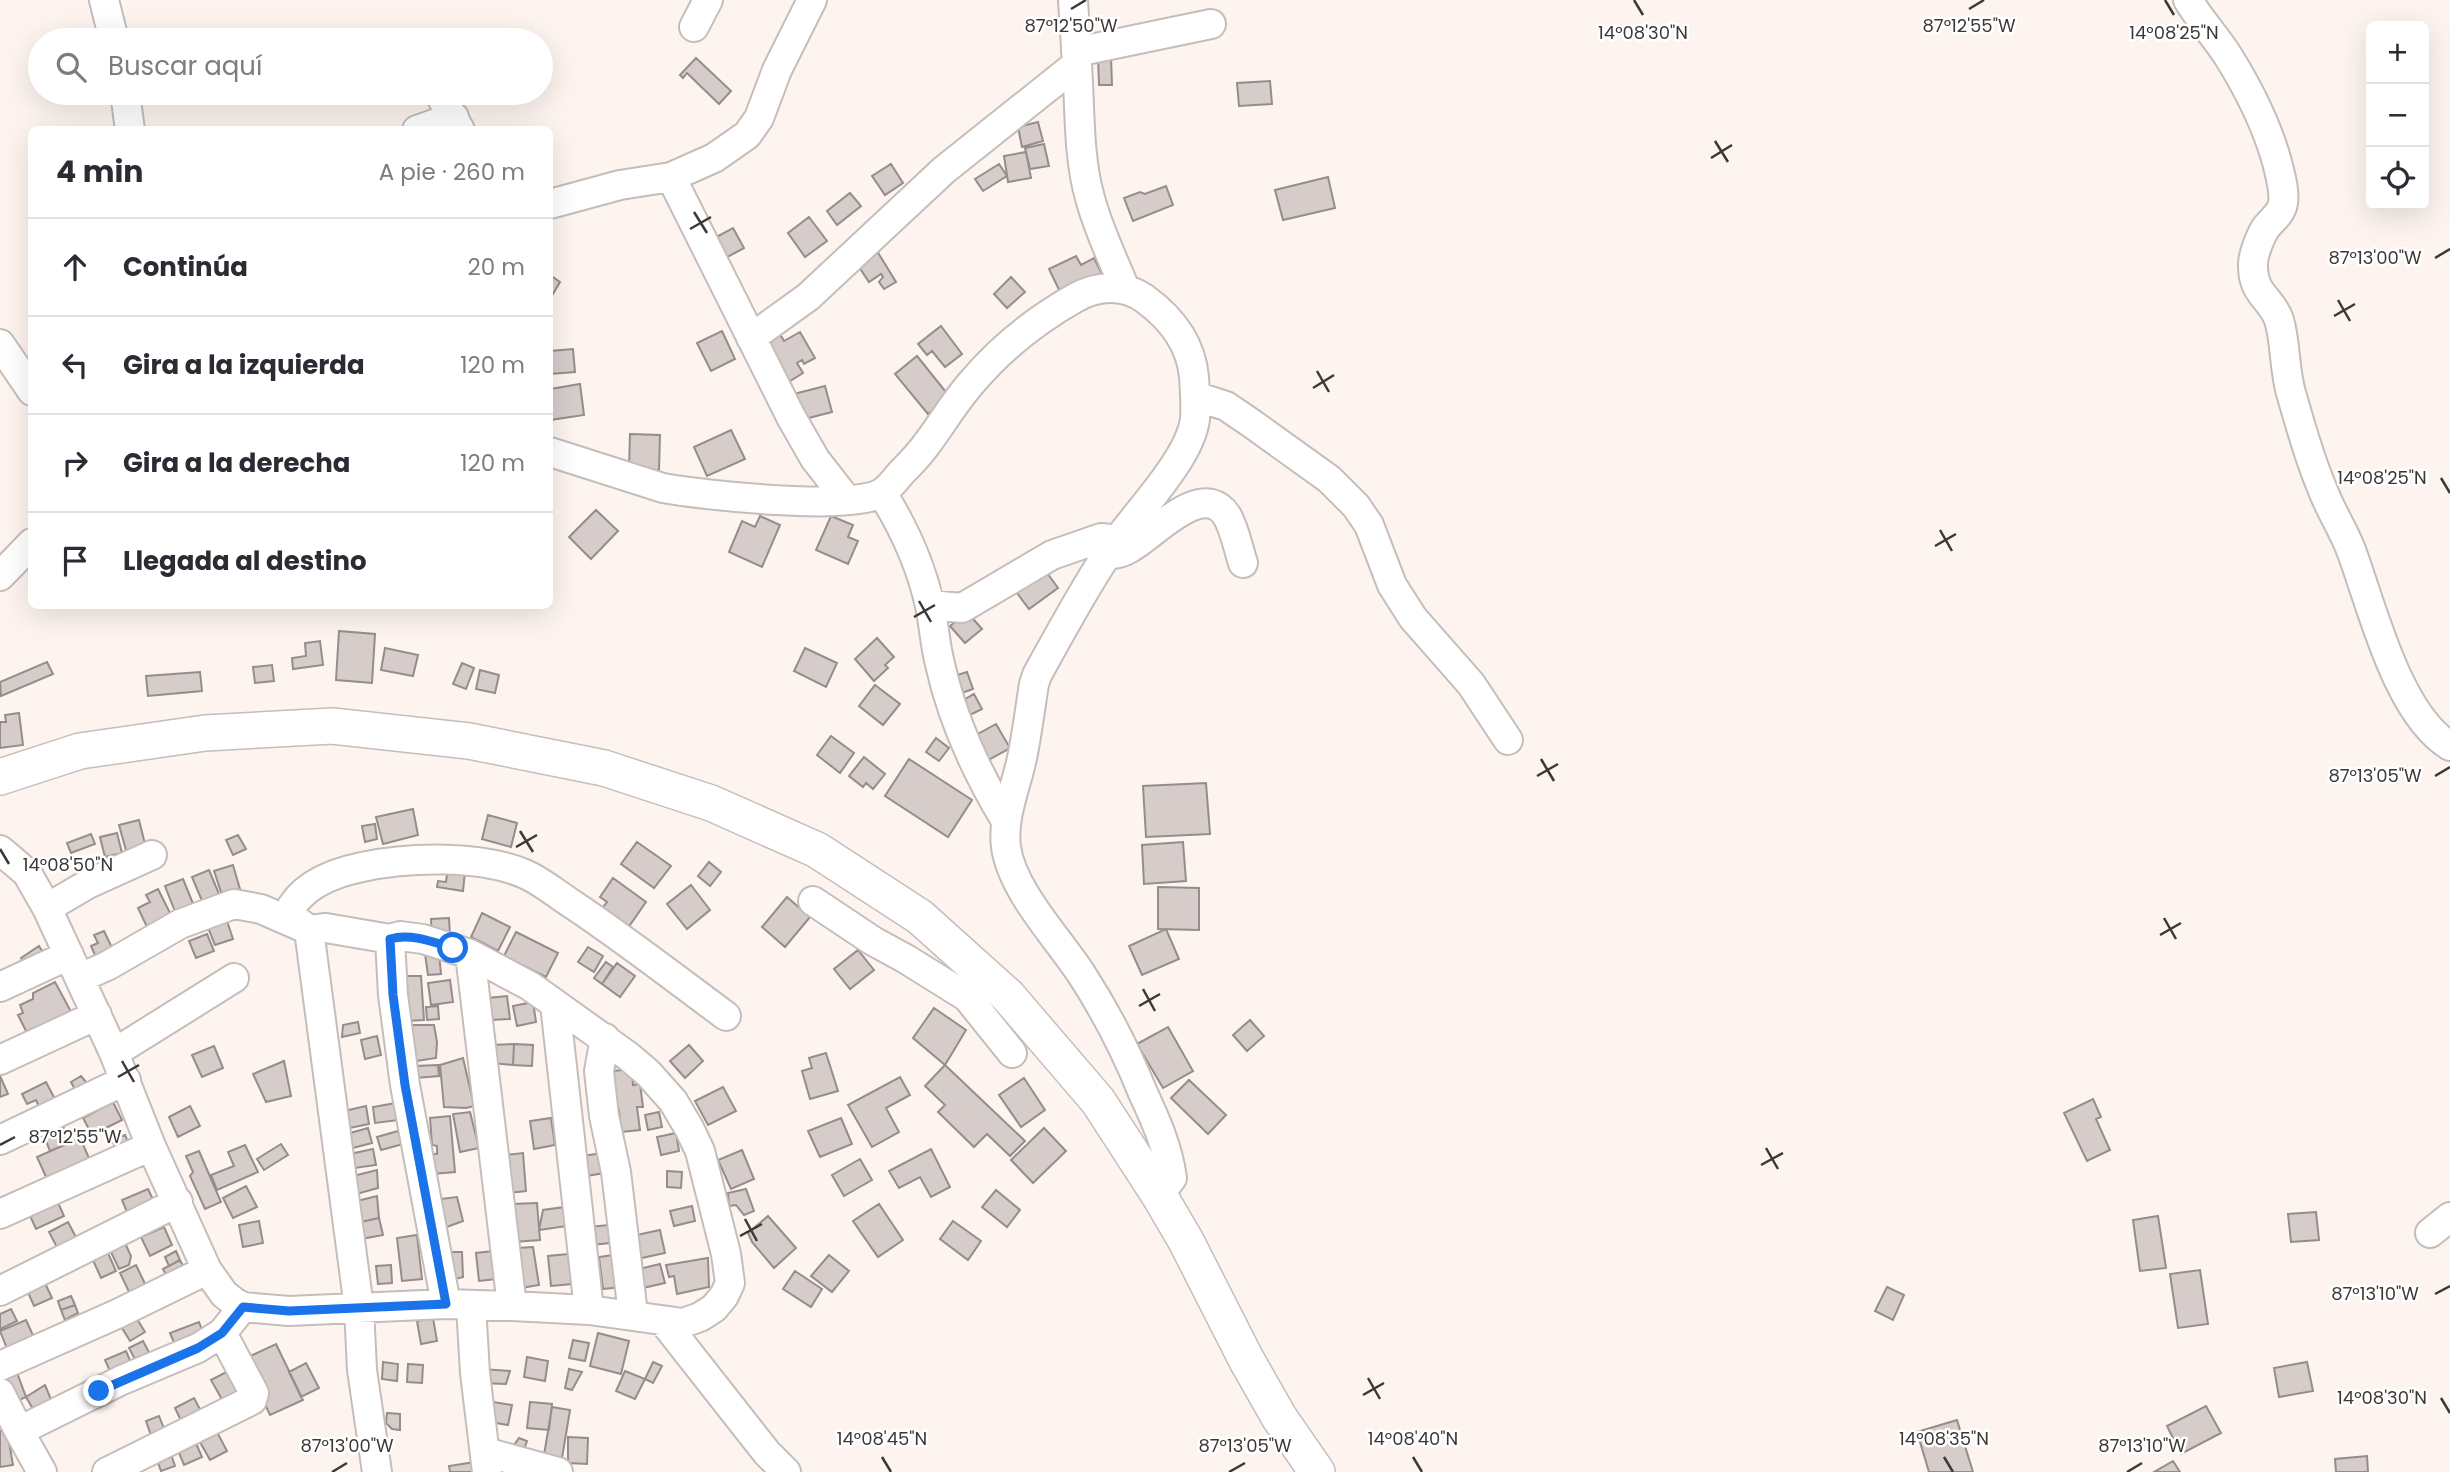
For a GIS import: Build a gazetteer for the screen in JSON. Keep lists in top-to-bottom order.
{
  "page": {
    "map_buttons": ["+", "−"],
    "search": "Buscar aquí",
    "heading": ["4 min", "A pie · 260 m"],
    "list": [
      ["Continúa", "20 m"],
      ["Gira a la izquierda", "120 m"],
      ["Gira a la derecha", "120 m"],
      "Llegada al destino"
    ]
  },
  "coordinates": [
    "87°12'50\"W",
    "87°12'55\"W",
    "14°08'30\"N",
    "14°08'25\"N",
    "87°13'00\"W",
    "87°13'05\"W",
    "14°08'50\"N",
    "87°13'10\"W",
    "14°08'45\"N",
    "14°08'40\"N",
    "14°08'35\"N"
  ]
}
